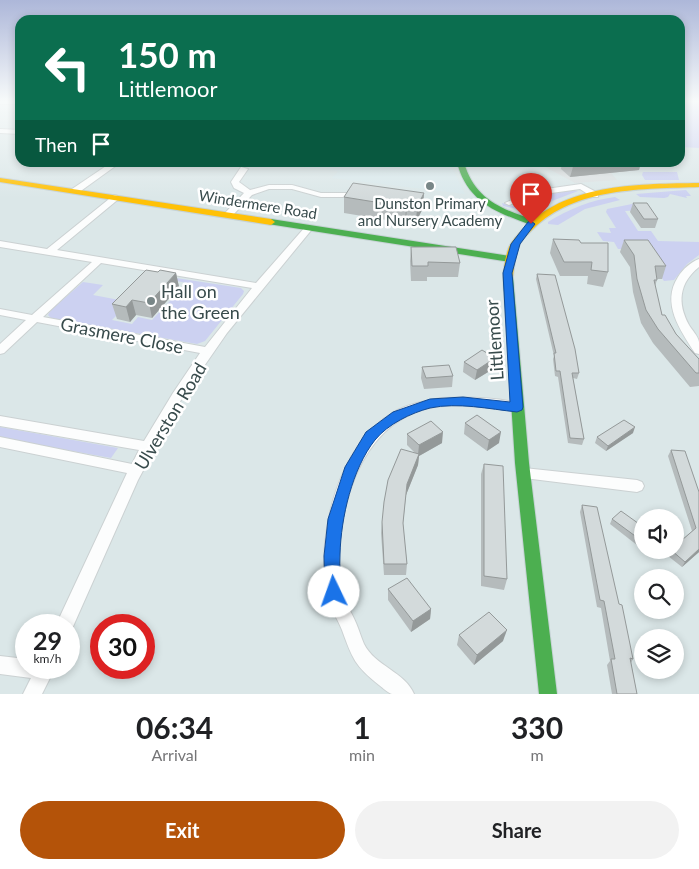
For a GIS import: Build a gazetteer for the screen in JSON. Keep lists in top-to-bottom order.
{
  "streets": {
    "street": [
      "Windermere Road",
      "Grasmere Close",
      "Littlemoor",
      "Ulverston Road"
    ]
  },
  "crossings": [
    ["Windermere Road", "Littlemoor"],
    ["Windermere Road", "Ulverston Road"],
    ["Grasmere Close", "Ulverston Road"]
  ],
  "places": ["Dunston Primary and Nursery Academy", "Hall on the Green"],
  "page": {
    "turn": ["150 m", "Littlemoor"],
    "then": "Then",
    "speed": "29 km/h",
    "limit": "30",
    "eta": [
      "06:34",
      "Arrival",
      "1",
      "min",
      "330",
      "m"
    ],
    "buttons": ["Exit", "Share"]
  }
}
